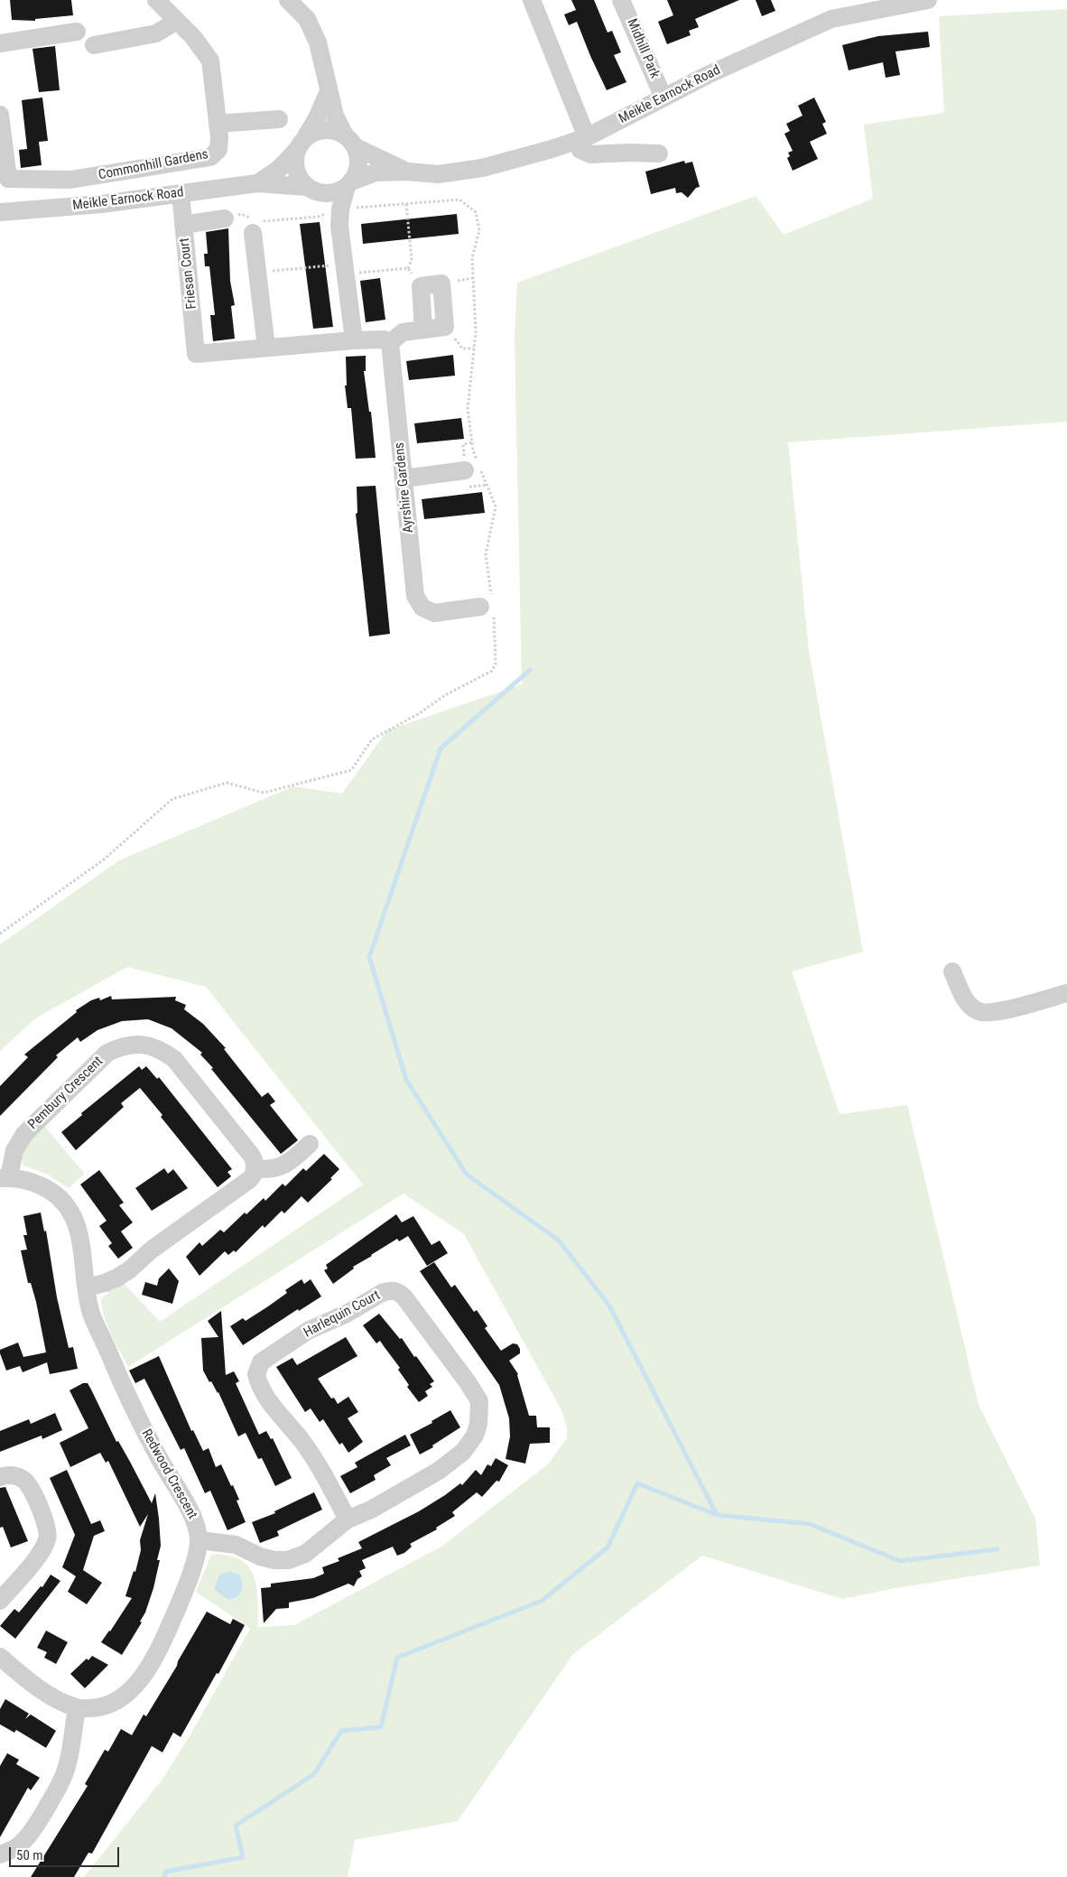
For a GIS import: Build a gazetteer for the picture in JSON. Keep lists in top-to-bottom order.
{
  "streets": {
    "street": [
      "Midhill Park",
      "Meikle Earnock Road",
      "Commonhill Gardens",
      "Friesan Court",
      "Ayrshire Gardens",
      "Pembury Crescent",
      "Harlequin Court",
      "Redwood Crescent"
    ]
  },
  "crossings": [
    ["Midhill Park", "Meikle Earnock Road"],
    ["Meikle Earnock Road", "Friesan Court"],
    ["Pembury Crescent", "Redwood Crescent"],
    ["Harlequin Court", "Redwood Crescent"]
  ],
  "scale_bar": "50 m"
}
